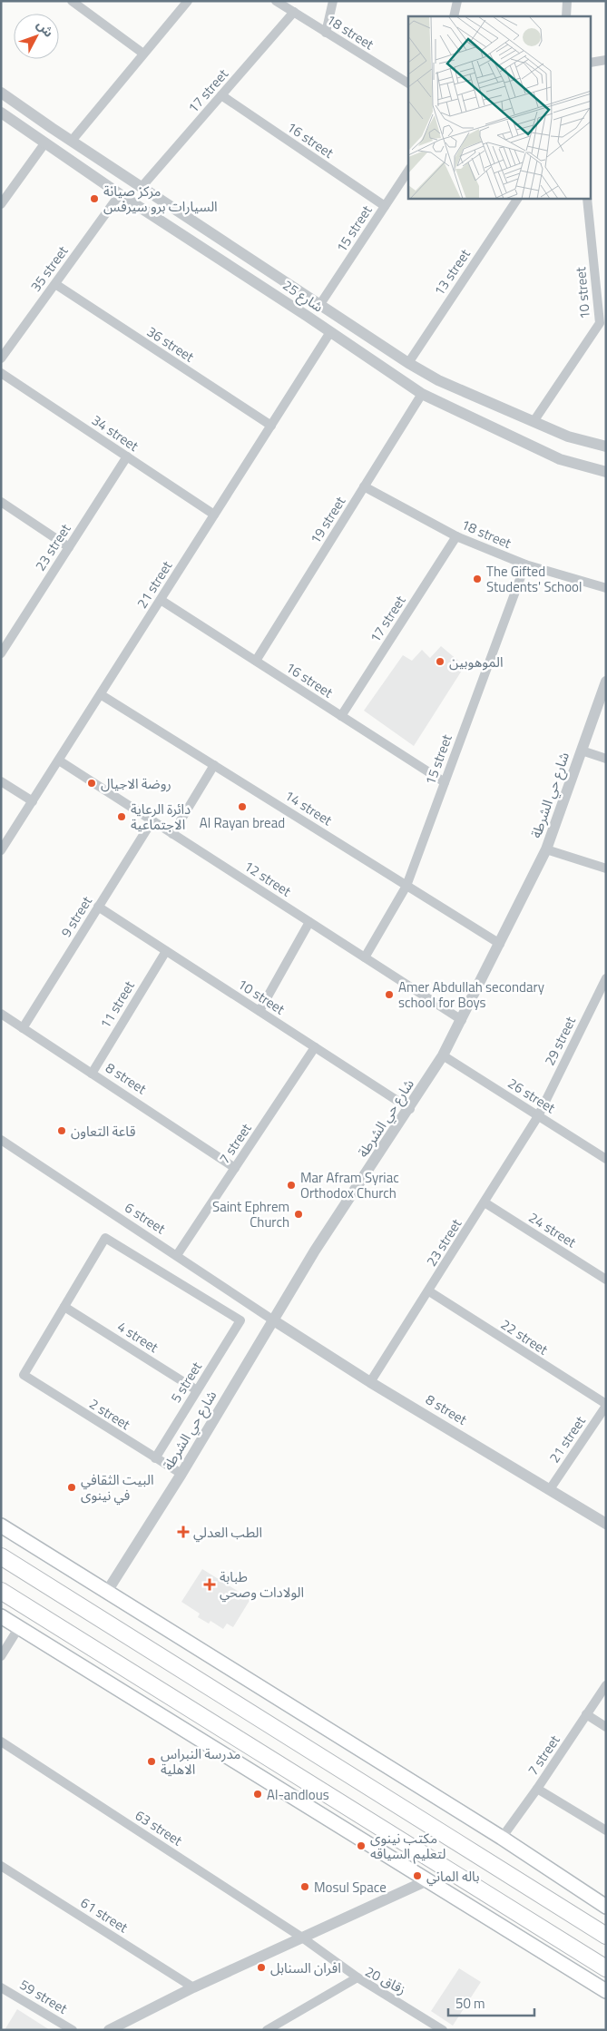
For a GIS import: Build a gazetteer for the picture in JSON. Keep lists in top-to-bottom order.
{
  "streets": {
    "street": [
      "18 street",
      "17 street",
      "16 street",
      "15 street",
      "35 street",
      "13 street",
      "10 street",
      "شارع 25",
      "36 street",
      "34 street",
      "19 street",
      "23 street",
      "21 street",
      "شارع حي الشرطة",
      "14 street",
      "12 street",
      "9 street",
      "11 street",
      "29 street",
      "8 street",
      "26 street",
      "7 street",
      "6 street",
      "24 street",
      "4 street",
      "22 street",
      "5 street",
      "2 street",
      "63 street",
      "61 street",
      "زقاق 20",
      "59 street"
    ]
  },
  "crossings": [
    ["18 street", "17 street"],
    ["18 street", "15 street"],
    ["18 street", "19 street"],
    ["17 street", "16 street"],
    ["17 street", "شارع 25"],
    ["16 street", "15 street"],
    ["16 street", "19 street"],
    ["16 street", "21 street"],
    ["15 street", "شارع 25"],
    ["15 street", "14 street"],
    ["15 street", "12 street"],
    ["35 street", "شارع 25"],
    ["35 street", "36 street"],
    ["13 street", "شارع 25"],
    ["10 street", "شارع 25"],
    ["10 street", "شارع حي الشرطة"],
    ["10 street", "9 street"],
    ["10 street", "11 street"],
    ["10 street", "7 street"],
    ["شارع 25", "19 street"],
    ["شارع 25", "21 street"],
    ["36 street", "21 street"],
    ["34 street", "23 street"],
    ["34 street", "21 street"],
    ["23 street", "29 street"],
    ["23 street", "8 street"],
    ["23 street", "26 street"],
    ["23 street", "24 street"],
    ["23 street", "22 street"],
    ["21 street", "14 street"],
    ["21 street", "12 street"],
    ["21 street", "8 street"],
    ["21 street", "22 street"],
    ["شارع حي الشرطة", "14 street"],
    ["شارع حي الشرطة", "12 street"],
    ["شارع حي الشرطة", "8 street"],
    ["شارع حي الشرطة", "26 street"],
    ["شارع حي الشرطة", "6 street"],
    ["شارع حي الشرطة", "2 street"],
    ["12 street", "9 street"],
    ["9 street", "8 street"],
    ["11 street", "8 street"],
    ["29 street", "26 street"],
    ["8 street", "7 street"],
    ["8 street", "6 street"],
    ["7 street", "6 street"],
    ["4 street", "5 street"],
    ["4 street", "2 street"],
    ["5 street", "2 street"],
    ["63 street", "زقاق 20"]
  ],
  "places": {
    "other": [
      "مركز صيانة السيارات برو سيرفس",
      "The Gifted Students' School",
      "الموهوبين",
      "روضة الاجيال",
      "Al Rayan bread",
      "دائرة الرعاية الاجتماعية",
      "Amer Abdullah secondary school for Boys",
      "قاعة التعاون",
      "Mar Afram Syriac Orthodox Church",
      "Saint Ephrem Church",
      "البيت الثقافي في نينوى",
      "مدرسة النبراس الاهلية",
      "Al-andlous",
      "مكتب نينوى لتعليم السياقه",
      "باله الماني",
      "Mosul Space",
      "افران السنابل"
    ],
    "health": ["الطب العدلي", "طبابة الولادات وصحي"]
  },
  "scale_bar": "50 m",
  "north": "top right"
}
